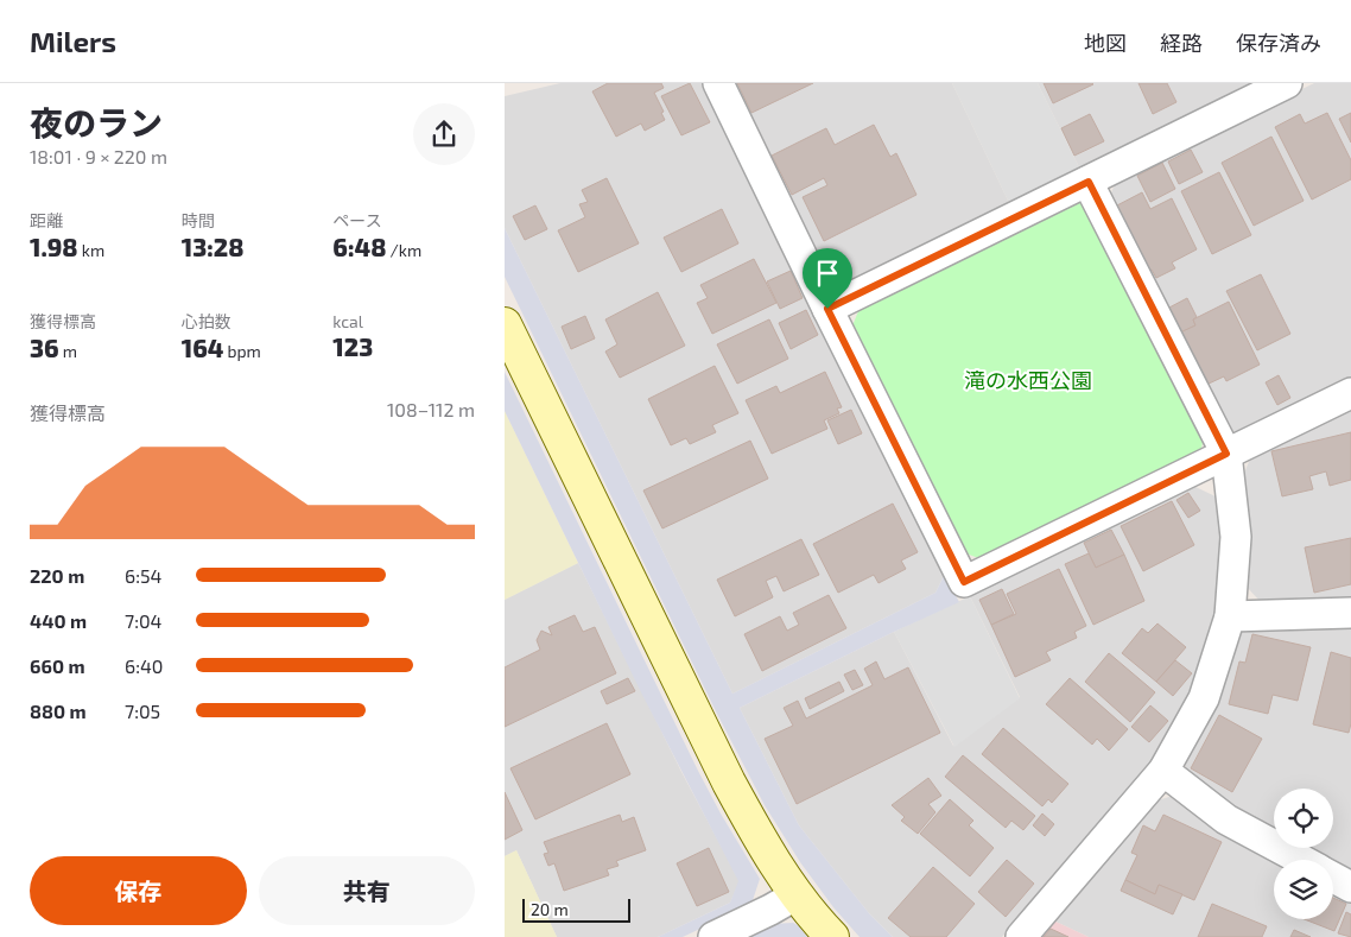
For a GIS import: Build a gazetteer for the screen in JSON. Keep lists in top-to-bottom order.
{
  "parks": ["滝の水西公園"],
  "scale_bar": "20 m",
  "page": {
    "header": "Milers",
    "nav": ["地図", "経路", "保存済み"],
    "heading": ["夜のラン", "18:01 · 9 × 220 m"],
    "stats": [
      ["距離", "1.98 km"],
      ["時間", "13:28"],
      ["ペース", "6:48 /km"],
      ["獲得標高", "36 m"],
      ["心拍数", "164 bpm"],
      ["kcal", "123"]
    ],
    "chart": ["獲得標高", "108–112 m"],
    "list": [
      {
        "name": "220 m",
        "note": "6:54"
      },
      {
        "name": "440 m",
        "note": "7:04"
      },
      {
        "name": "660 m",
        "note": "6:40"
      },
      {
        "name": "880 m",
        "note": "7:05"
      }
    ],
    "buttons": ["保存", "共有"],
    "scale": "20 m"
  }
}
